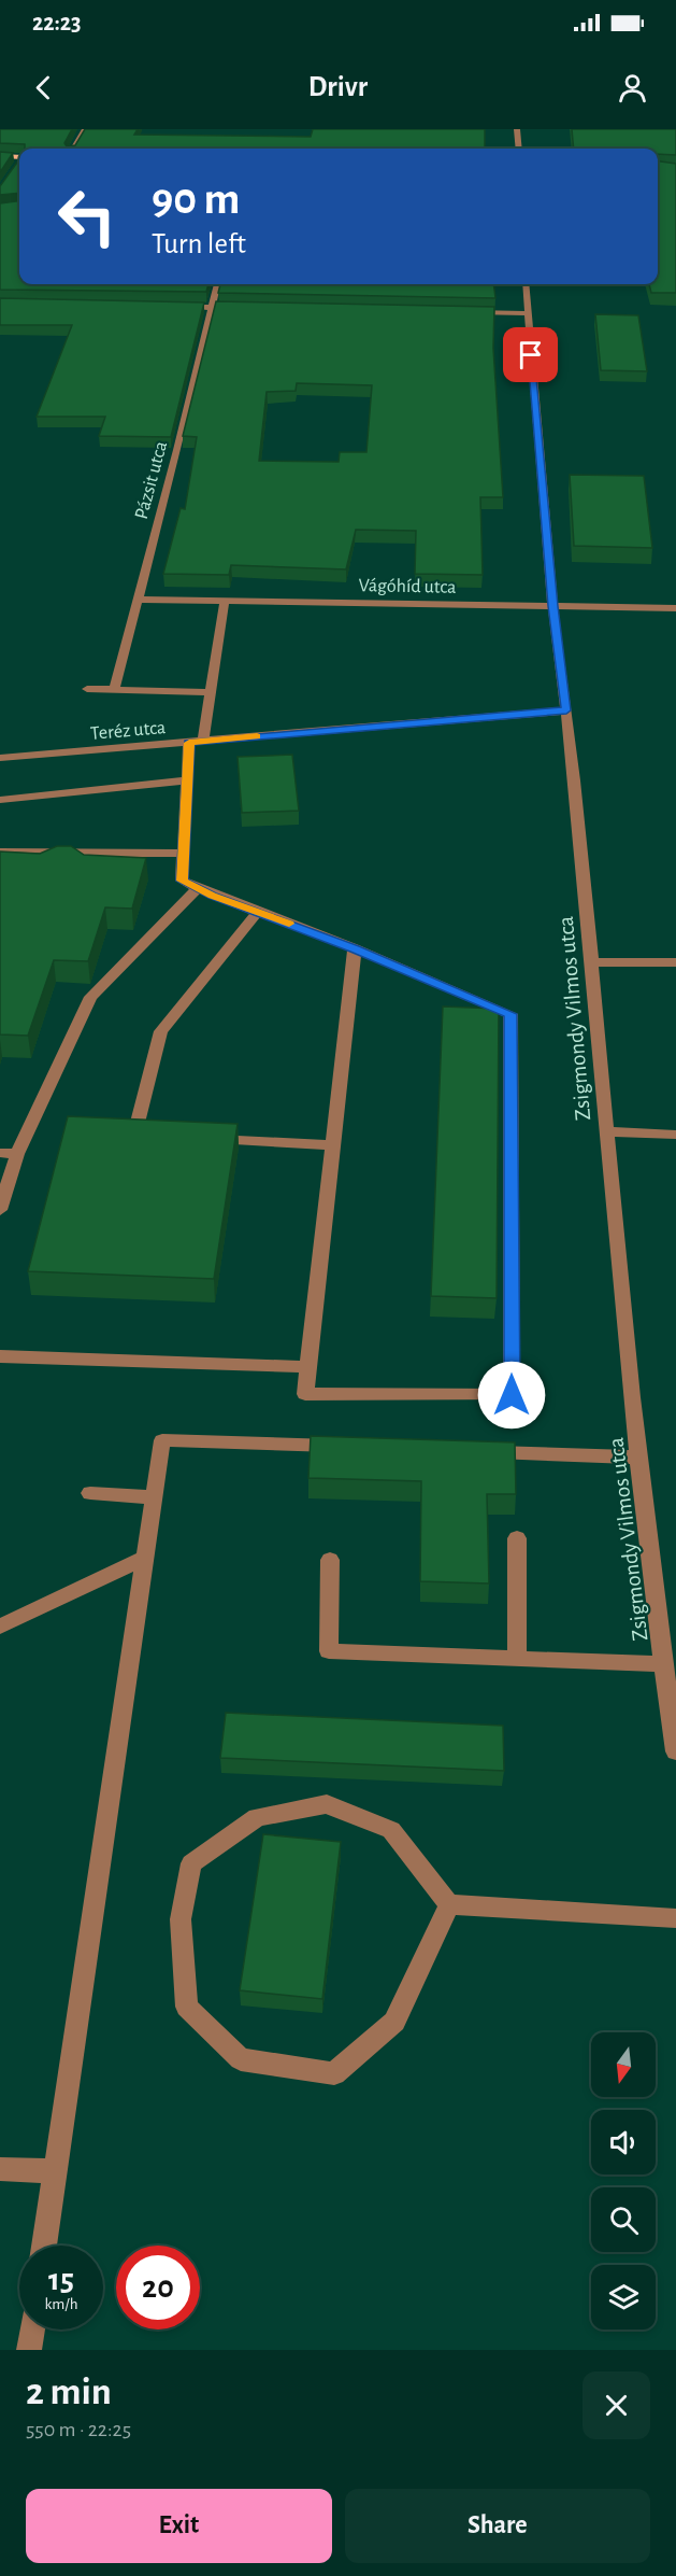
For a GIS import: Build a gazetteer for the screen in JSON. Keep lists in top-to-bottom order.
{
  "streets": {
    "street": [
      "Pázsit utca",
      "Vágóhíd utca",
      "Teréz utca",
      "Zsigmondy Vilmos utca"
    ]
  },
  "crossings": [
    ["Pázsit utca", "Vágóhíd utca"],
    ["Vágóhíd utca", "Zsigmondy Vilmos utca"],
    ["Teréz utca", "Zsigmondy Vilmos utca"]
  ],
  "north": "bottom",
  "page": {
    "status": "22:23",
    "header": "Drivr",
    "turn": ["90 m", "Turn left"],
    "speed": "15 km/h",
    "limit": "20",
    "heading": ["2 min", "550 m · 22:25"],
    "buttons": ["Exit", "Share"]
  }
}
